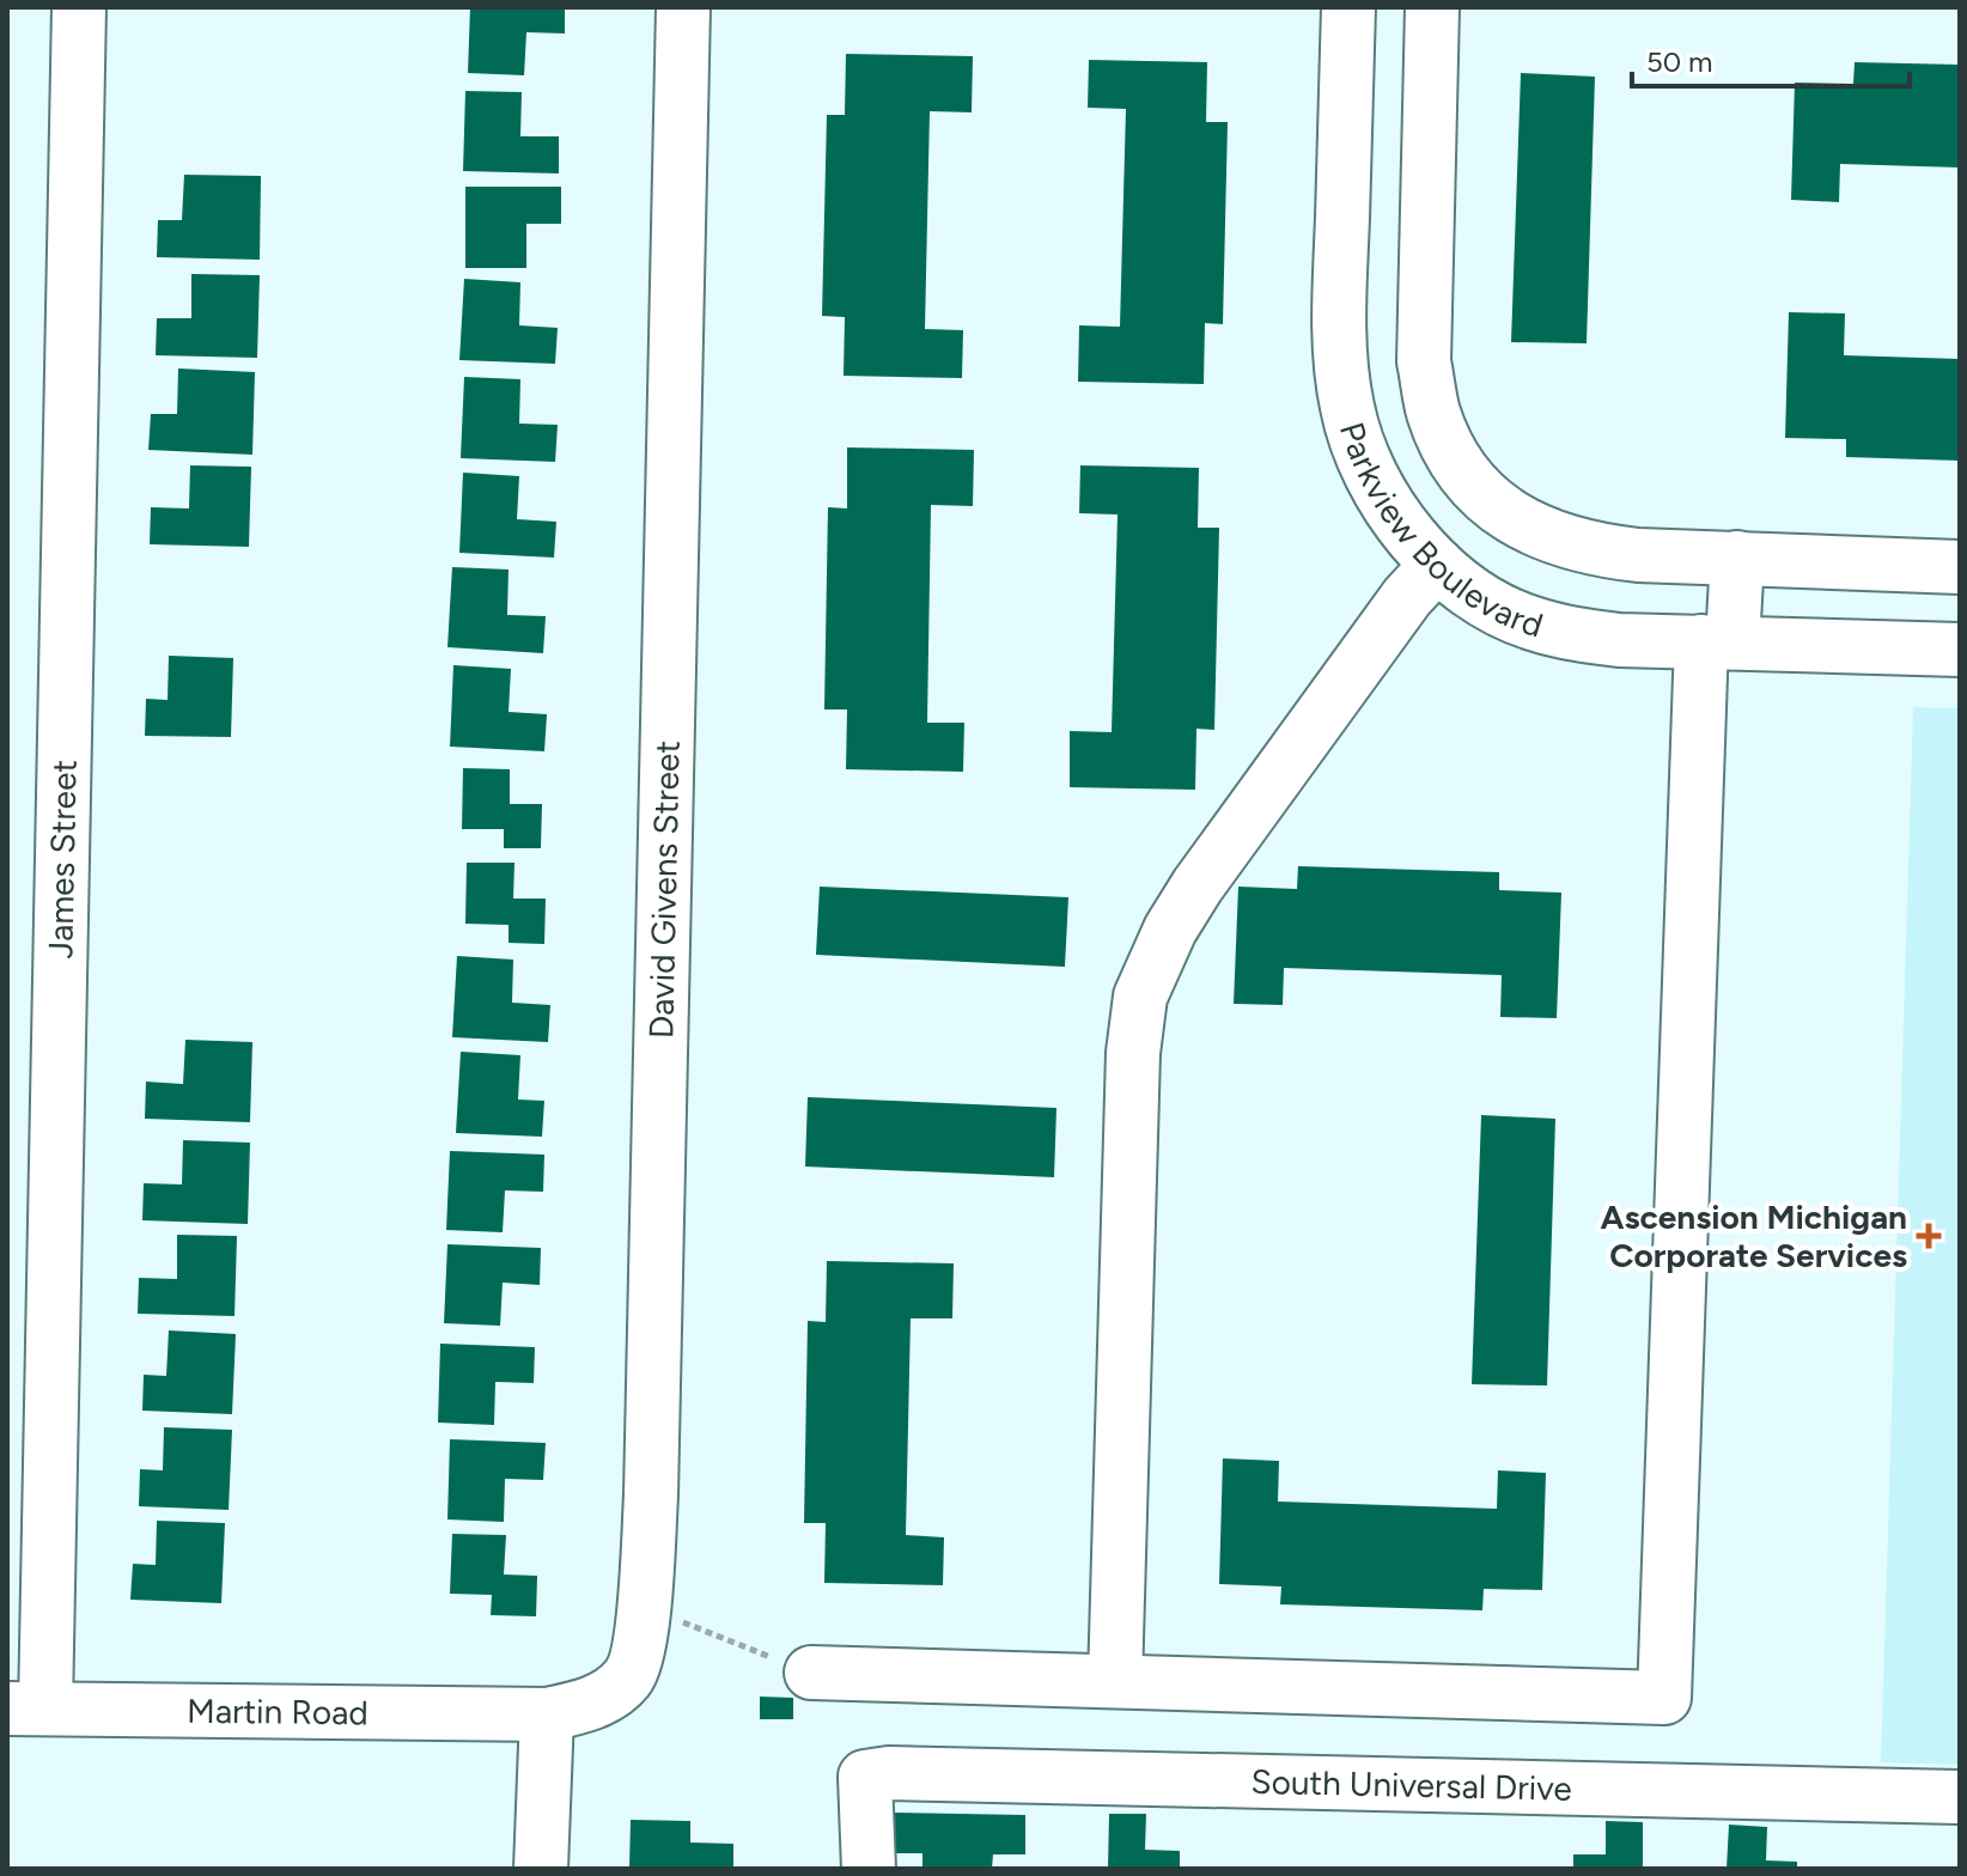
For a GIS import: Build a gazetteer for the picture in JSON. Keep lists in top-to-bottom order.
{
  "streets": {
    "street": [
      "Parkview Boulevard",
      "James Street",
      "David Givens Street",
      "Martin Road",
      "South Universal Drive"
    ]
  },
  "crossings": [
    ["James Street", "Martin Road"],
    ["David Givens Street", "Martin Road"]
  ],
  "places": {
    "health": ["Ascension Michigan Corporate Services"]
  },
  "scale_bar": "50 m"
}
